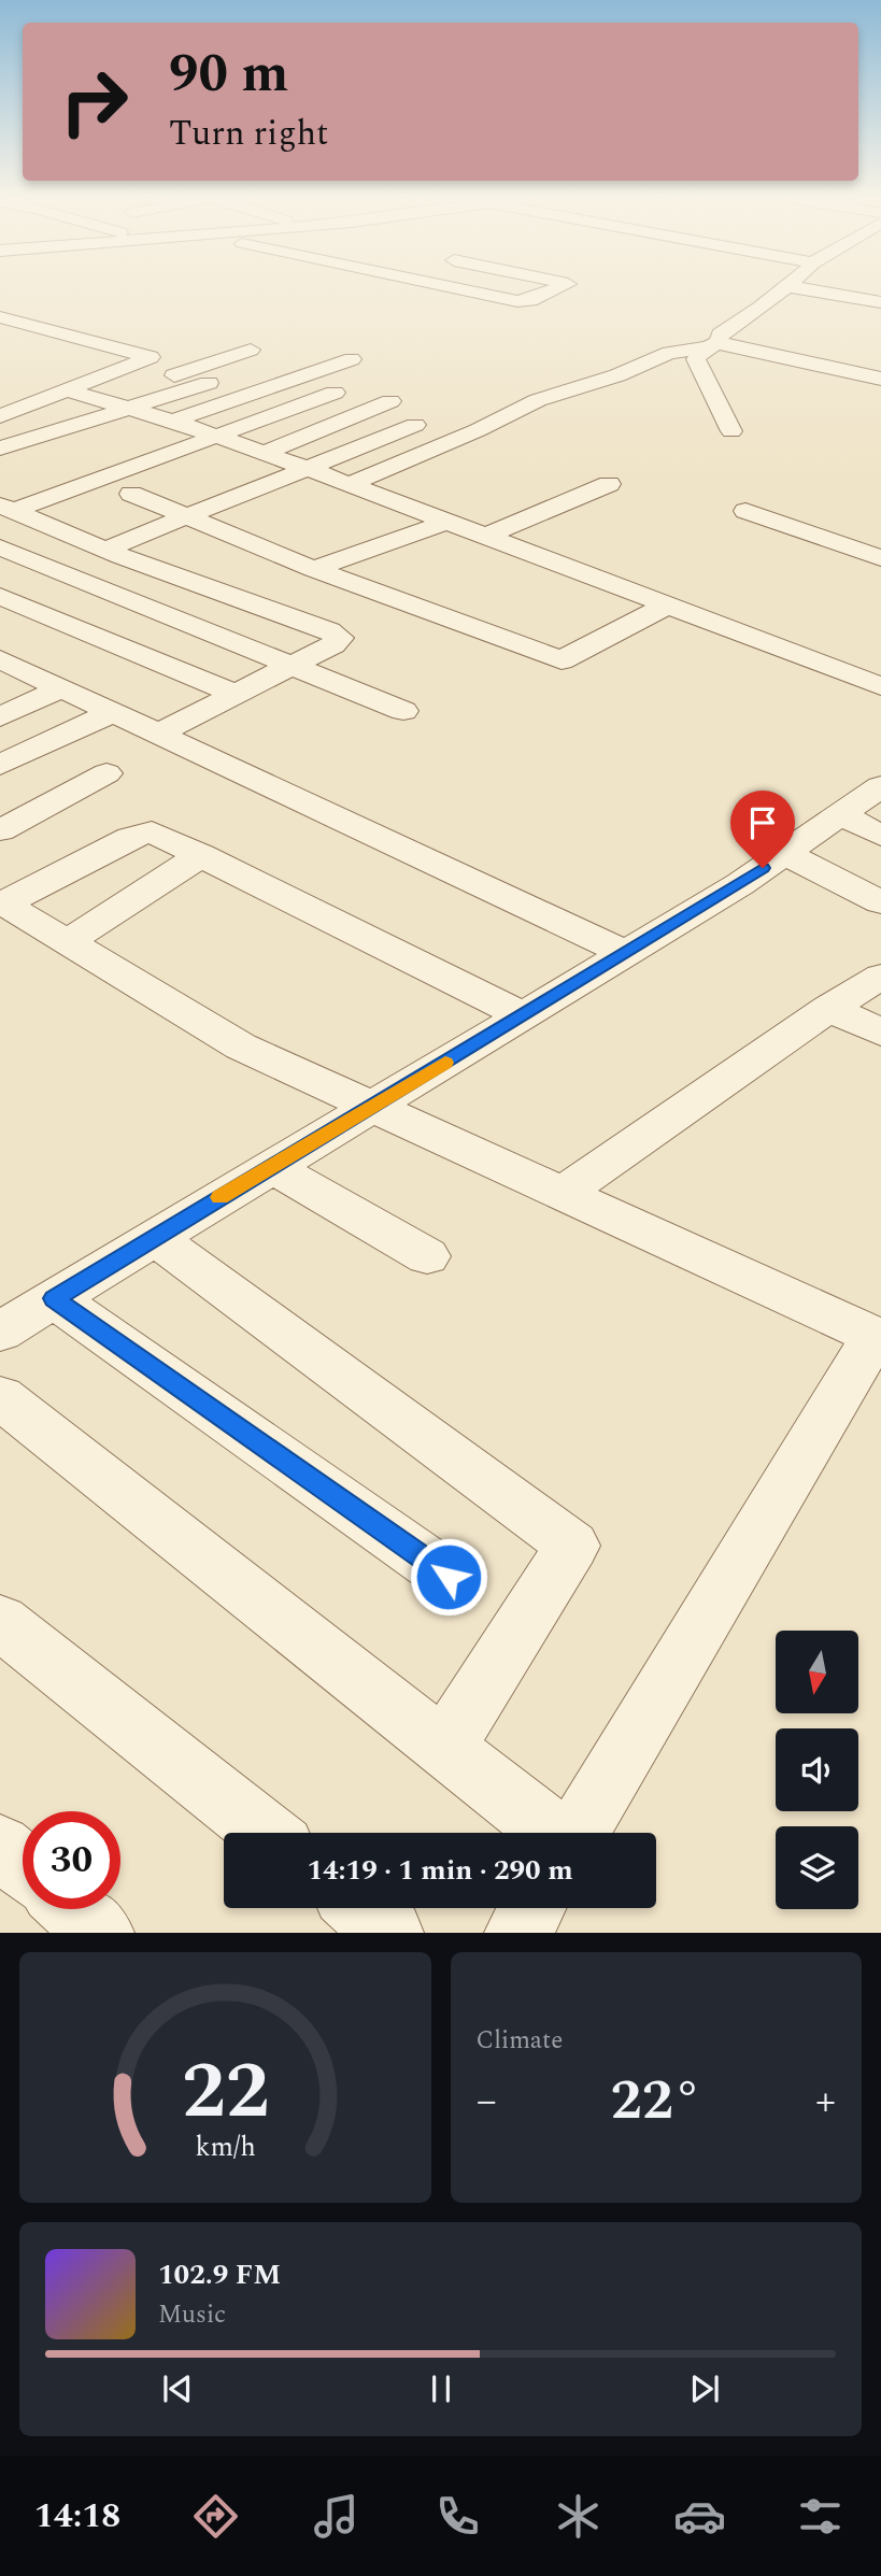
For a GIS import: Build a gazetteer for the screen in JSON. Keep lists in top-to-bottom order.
{
  "north": "bottom",
  "page": {
    "turn": ["90 m", "Turn right"],
    "limit": "30",
    "trip": "14:19 · 1 min · 290 m",
    "tile": "Climate",
    "heat": ["−", "22°", "+"],
    "song": ["102.9 FM", "Music"],
    "tabs": "14:18",
    "gauge": ["22", "km/h"]
  }
}
